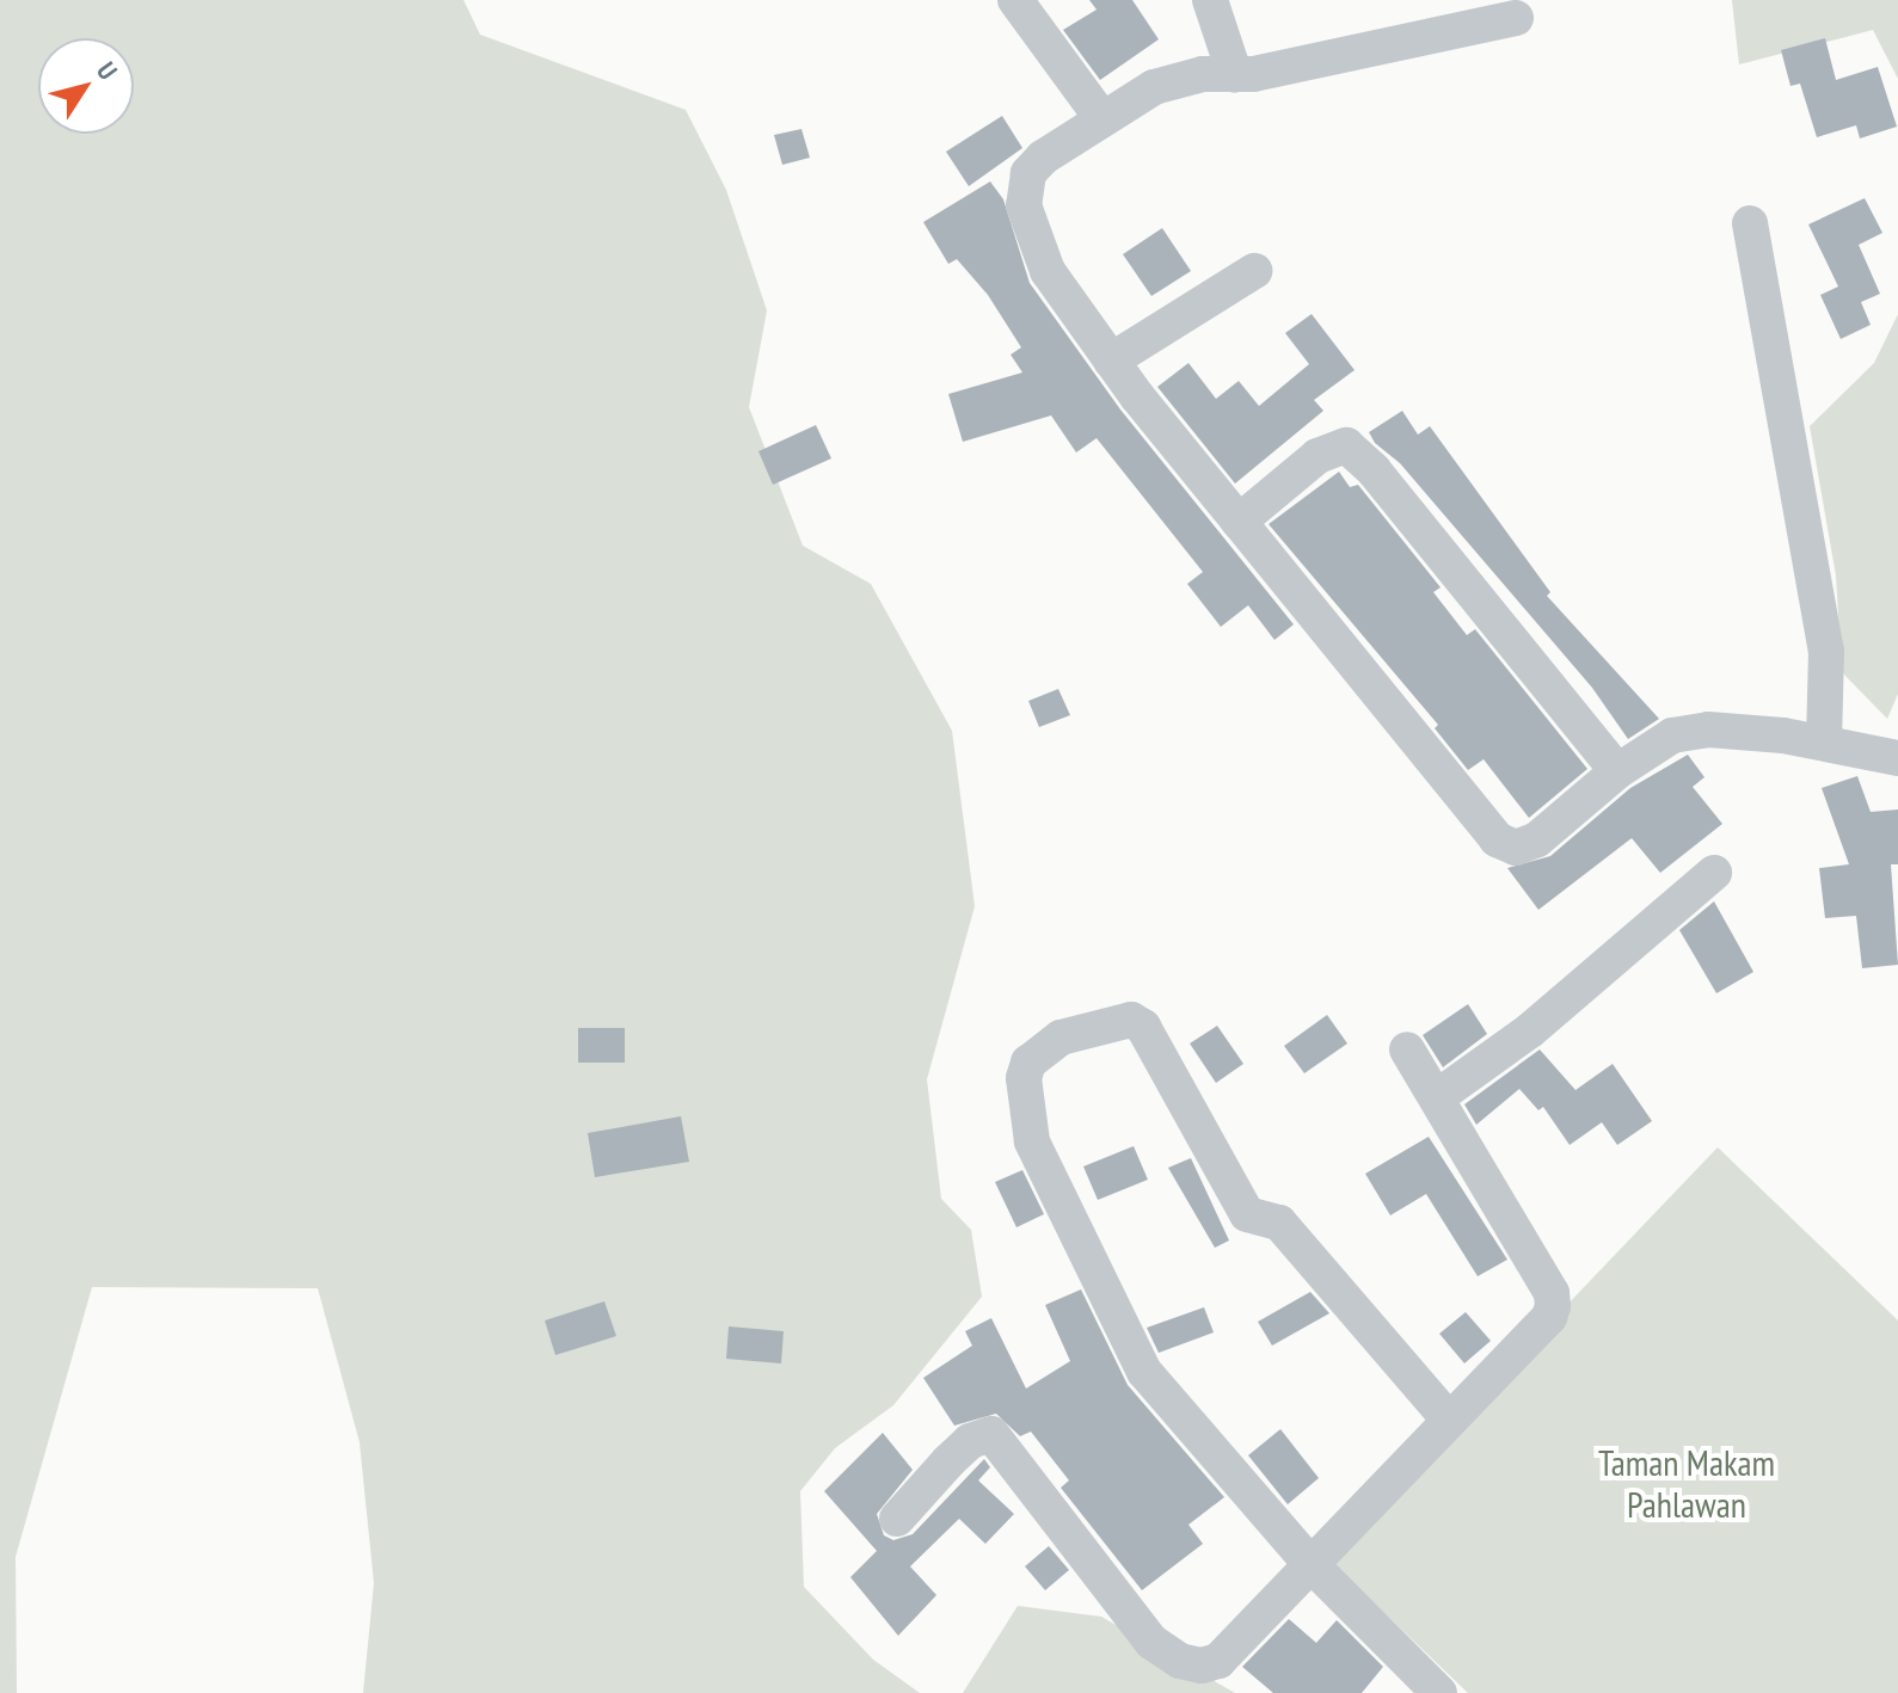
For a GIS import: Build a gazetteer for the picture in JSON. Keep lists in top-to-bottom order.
{
  "parks": ["Taman Makam Pahlawan"],
  "north": "top right"
}
